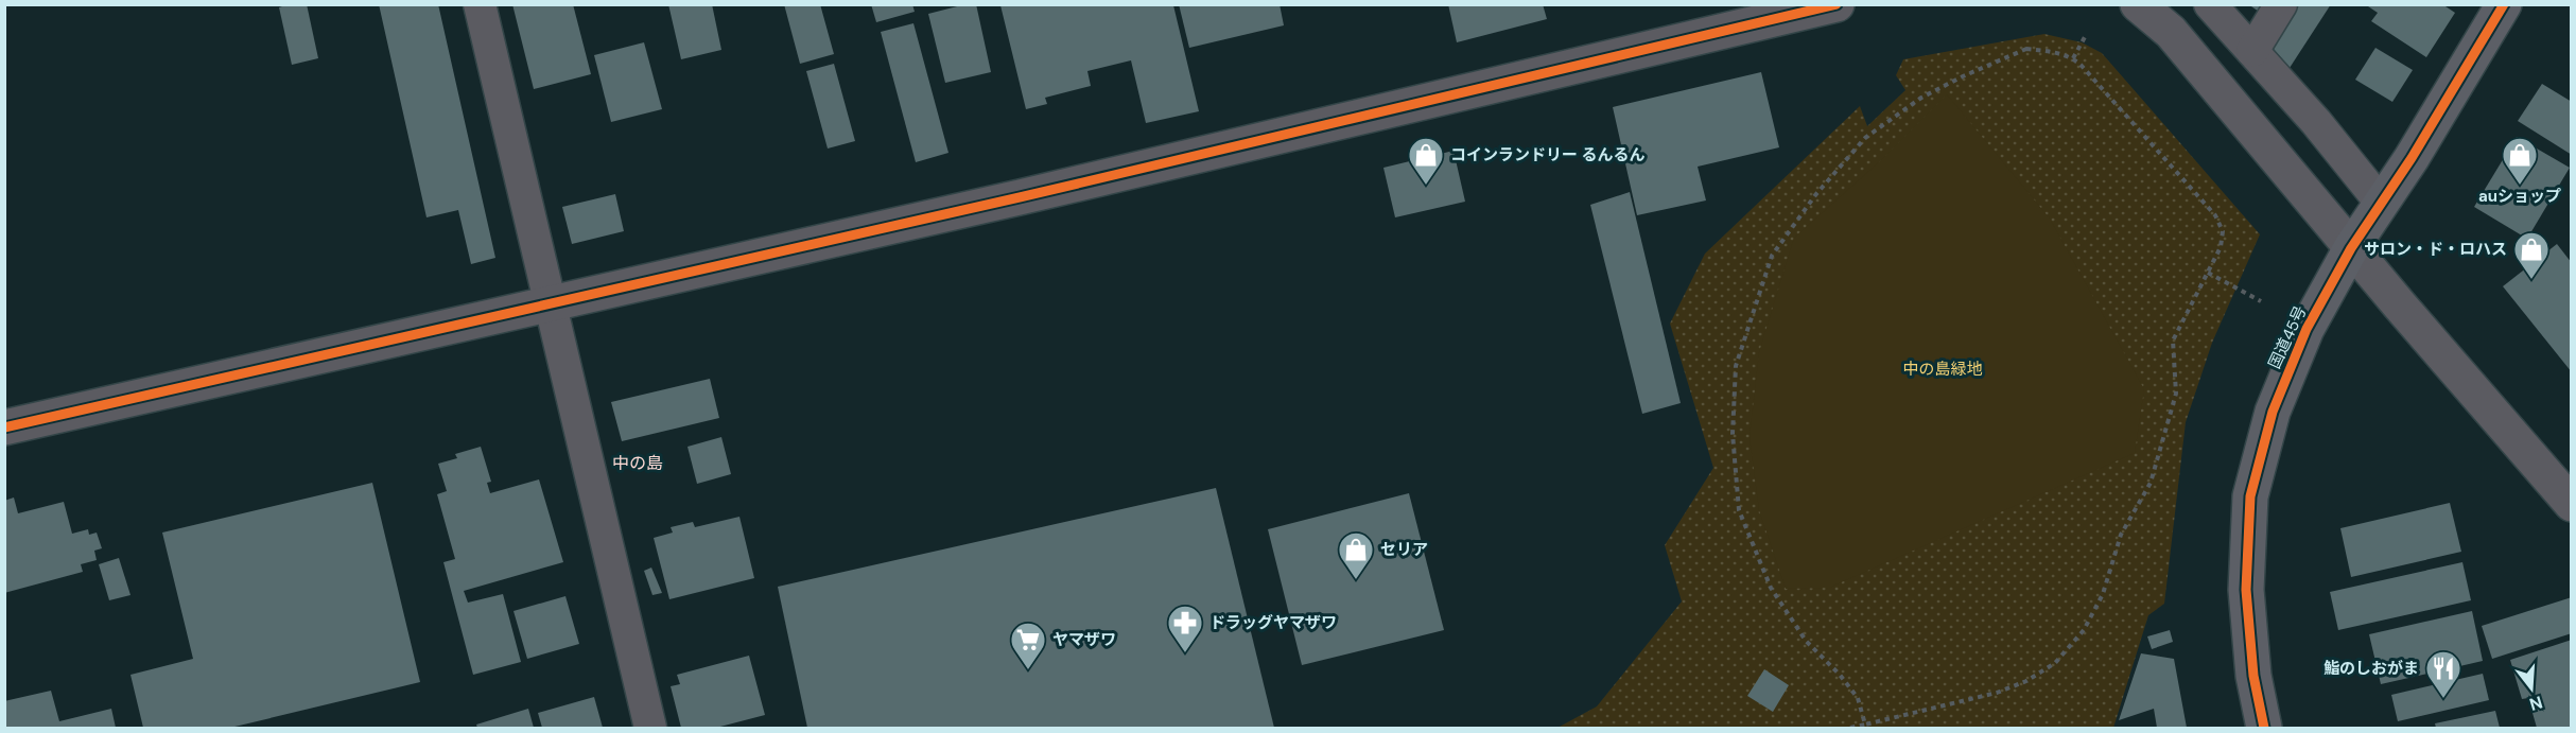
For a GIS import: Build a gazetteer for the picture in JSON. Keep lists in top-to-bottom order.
{
  "streets": {
    "highway": ["国道45号"]
  },
  "districts": ["中の島"],
  "parks": ["中の島緑地"],
  "places": {
    "shop": [
      "コインランドリー るんるん",
      "auショップ",
      "サロン・ド・ロハス",
      "セリア"
    ],
    "pharmacy": ["ドラッグヤマザワ"],
    "supermarket": ["ヤマザワ"],
    "restaurant": ["鮨のしおがま"]
  },
  "north": "bottom"
}
